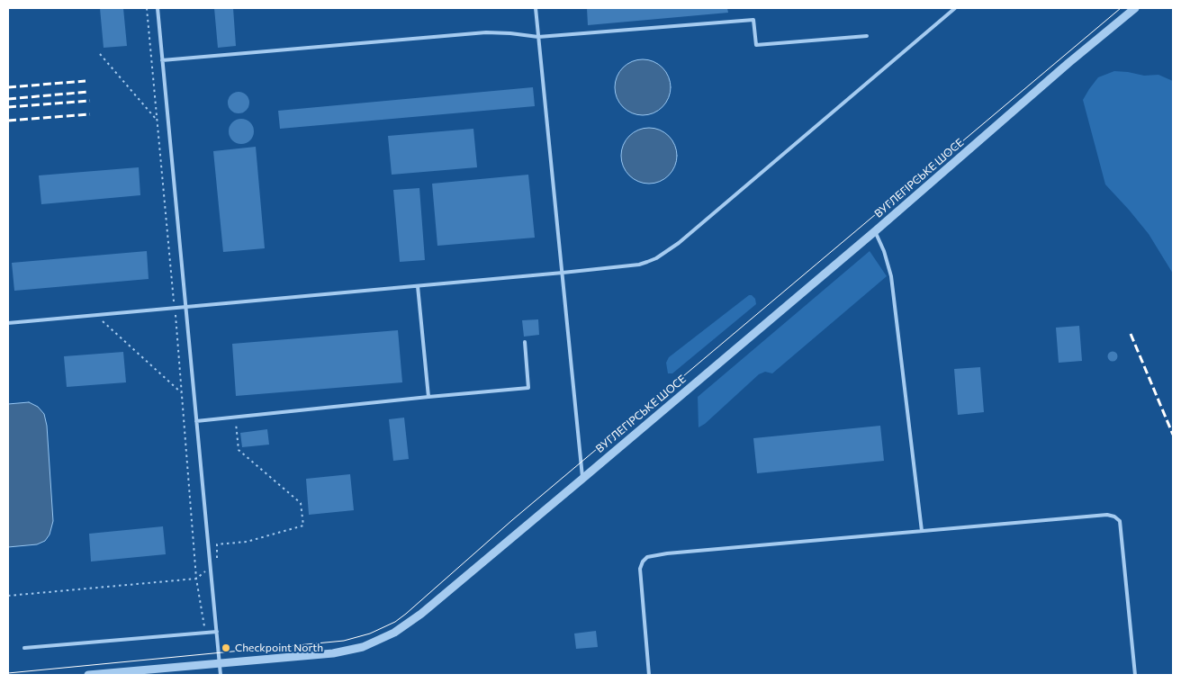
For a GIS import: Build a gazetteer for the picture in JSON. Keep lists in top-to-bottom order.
{
  "streets": {
    "street": ["ВУГЛЕГІРСЬКЕ ШОСЕ"]
  },
  "places": ["Checkpoint North"]
}
